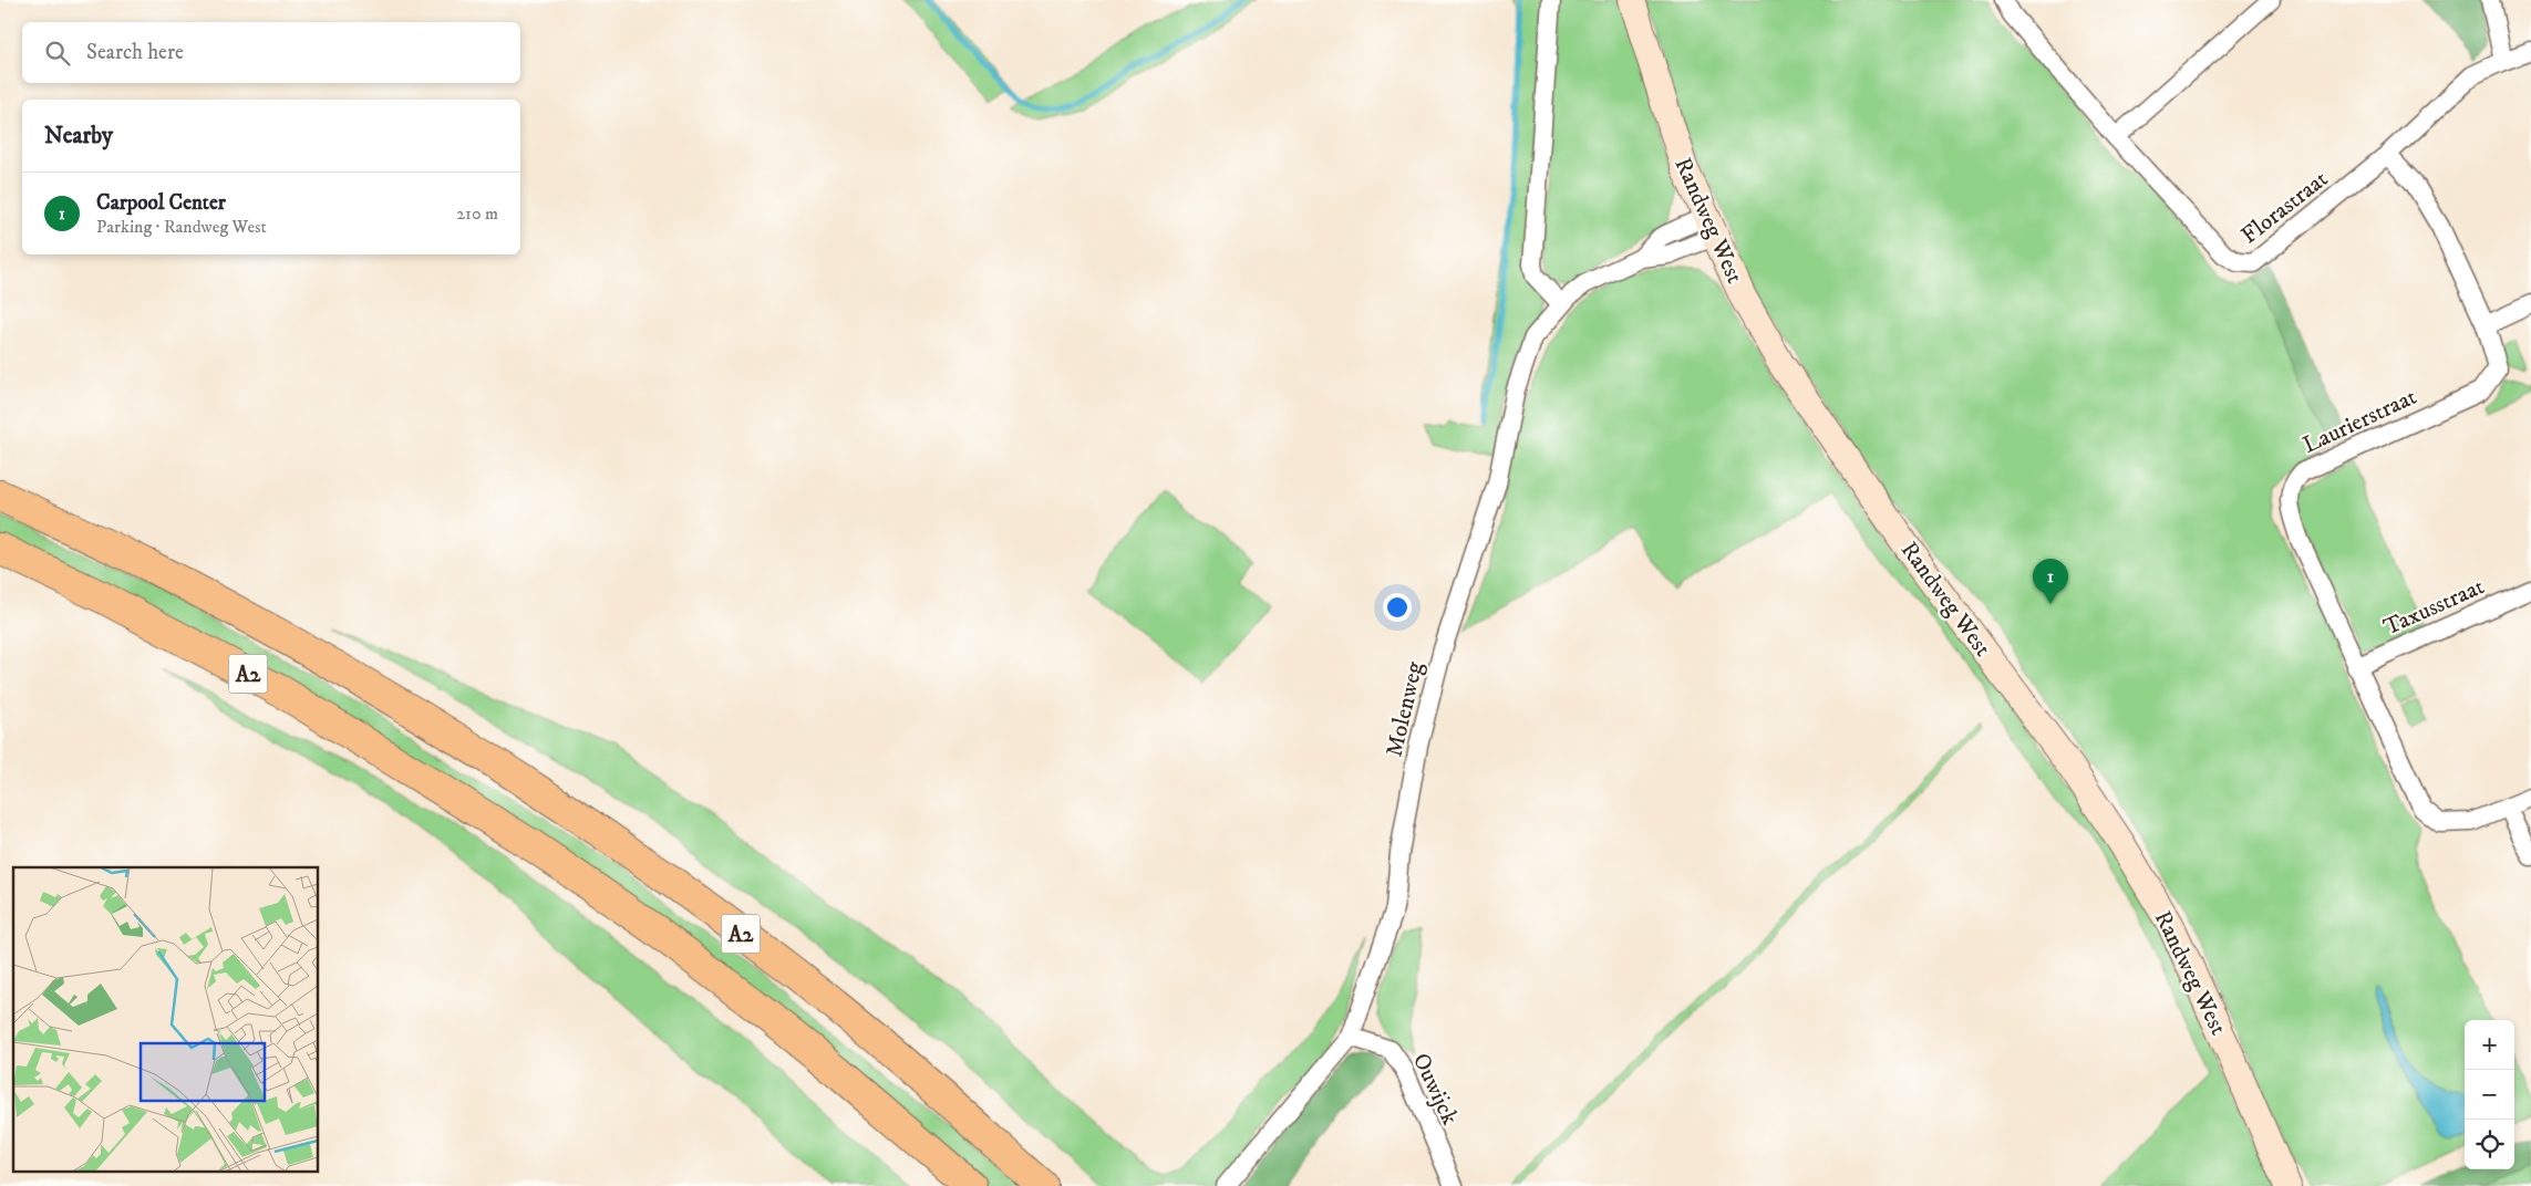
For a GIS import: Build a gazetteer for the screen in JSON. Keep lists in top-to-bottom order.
{
  "streets": {
    "highway": ["A2"],
    "street": [
      "Florastraat",
      "Randweg West",
      "Laurierstraat",
      "Taxusstraat",
      "Molenweg",
      "Ouwijck"
    ]
  },
  "crossings": [
    ["Florastraat", "Laurierstraat"],
    ["Randweg West", "Molenweg"],
    ["Laurierstraat", "Taxusstraat"],
    ["Molenweg", "Ouwijck"]
  ],
  "page": {
    "search": "Search here",
    "heading": "Nearby",
    "list": [
      {
        "mark": "1",
        "name": "Carpool Center",
        "note": "Parking · Randweg West",
        "value": "210 m"
      }
    ],
    "pins": "1",
    "map_buttons": ["+", "−"]
  }
}
